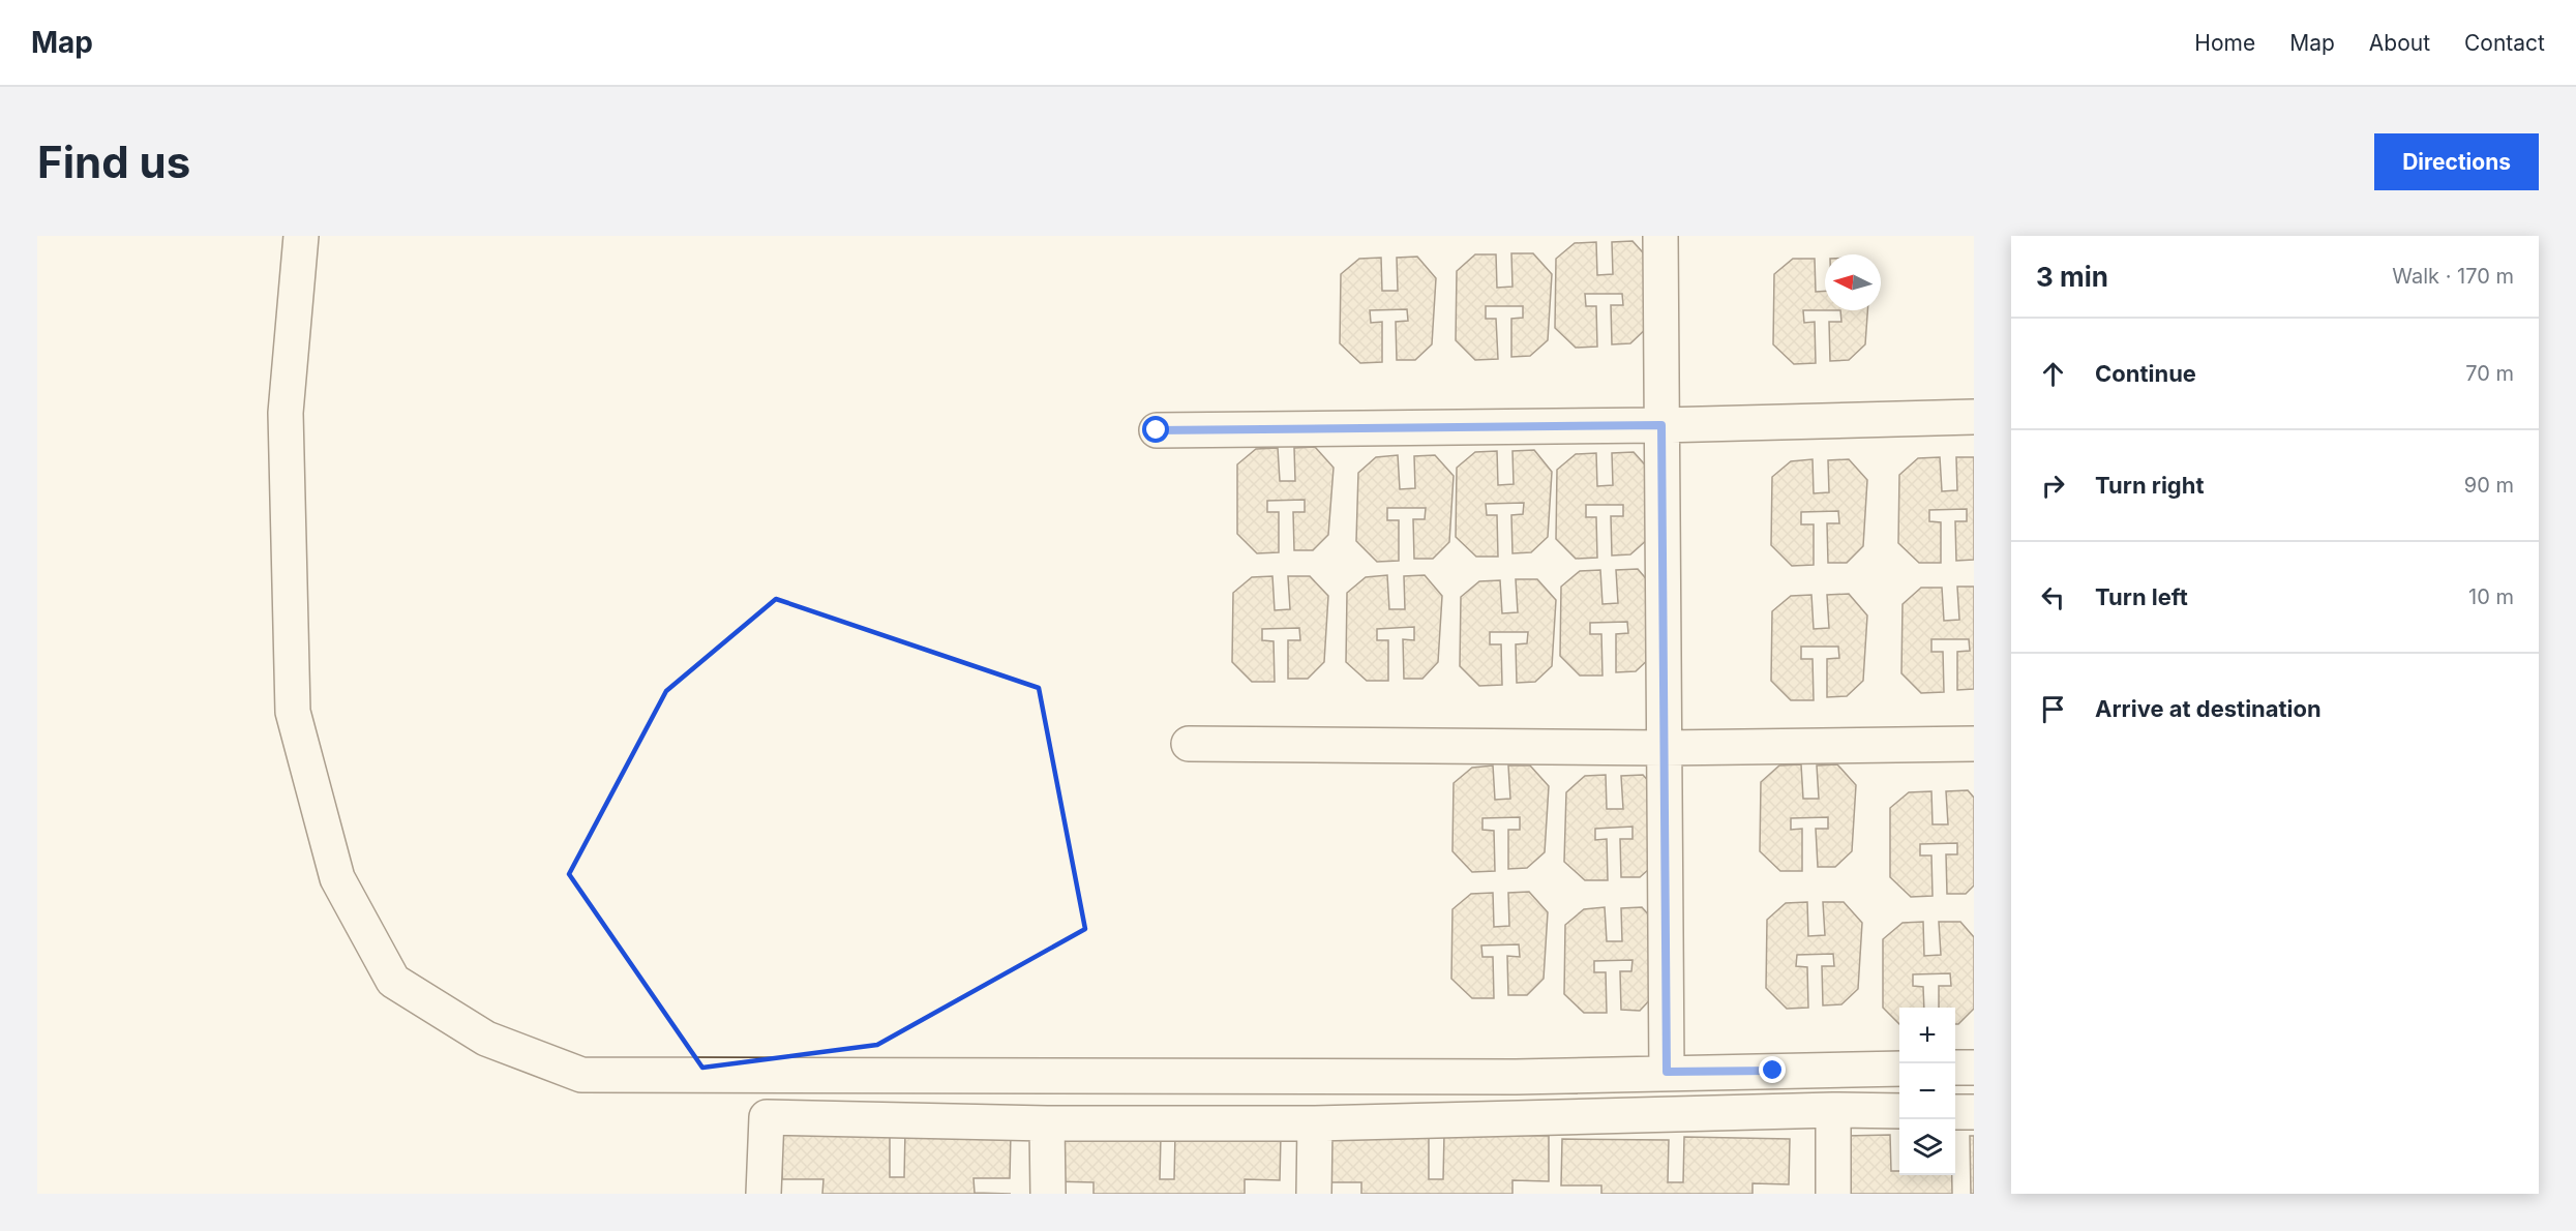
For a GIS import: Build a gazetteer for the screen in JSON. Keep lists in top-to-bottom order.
{
  "north": "left",
  "page": {
    "header": "Map",
    "nav": [
      "Home",
      "Map",
      "About",
      "Contact"
    ],
    "buttons": "Directions",
    "title": "Find us",
    "heading": ["3 min", "Walk · 170 m"],
    "list": [
      ["Continue", "70 m"],
      ["Turn right", "90 m"],
      ["Turn left", "10 m"],
      "Arrive at destination"
    ],
    "map_buttons": ["+", "−"]
  }
}
